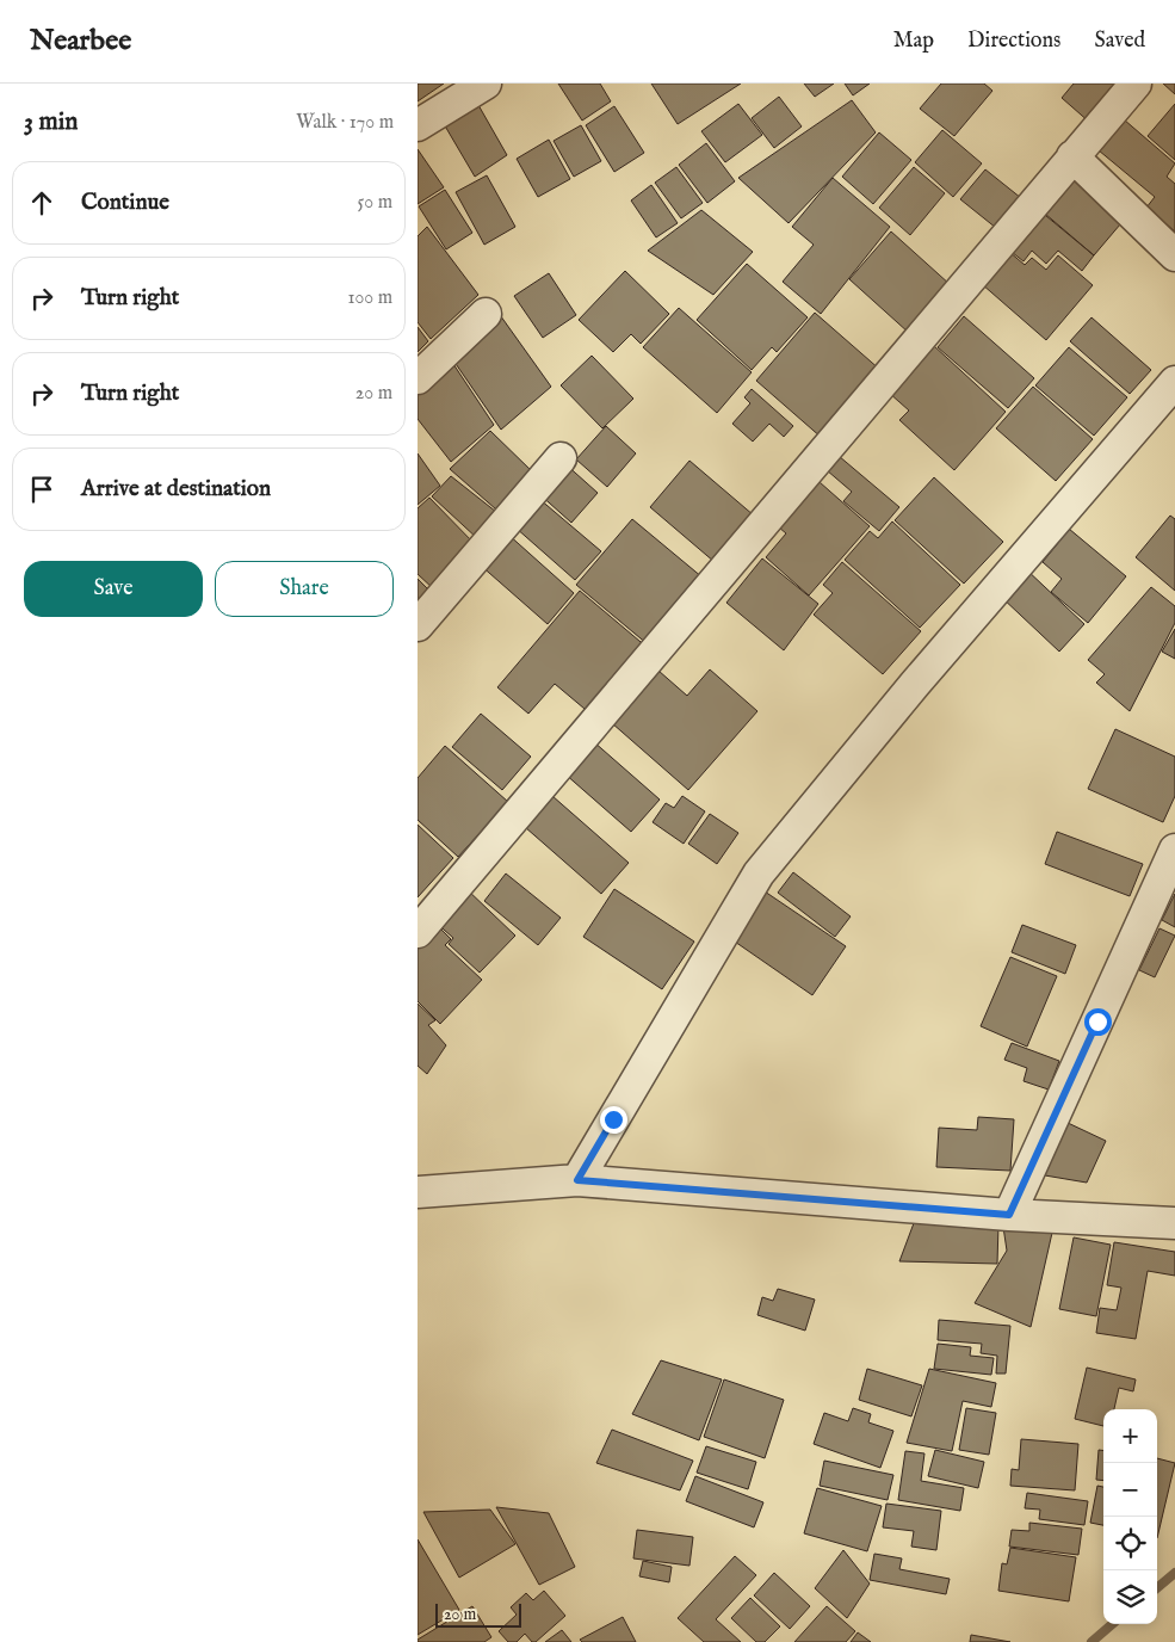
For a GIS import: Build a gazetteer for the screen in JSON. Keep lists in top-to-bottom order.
{
  "scale_bar": "20 m",
  "page": {
    "header": "Nearbee",
    "nav": ["Map", "Directions", "Saved"],
    "heading": ["3 min", "Walk · 170 m"],
    "list": [
      ["Continue", "50 m"],
      ["Turn right", "100 m"],
      ["Turn right", "20 m"],
      "Arrive at destination"
    ],
    "buttons": ["Save", "Share"],
    "map_buttons": ["+", "−"],
    "scale": "20 m"
  }
}
